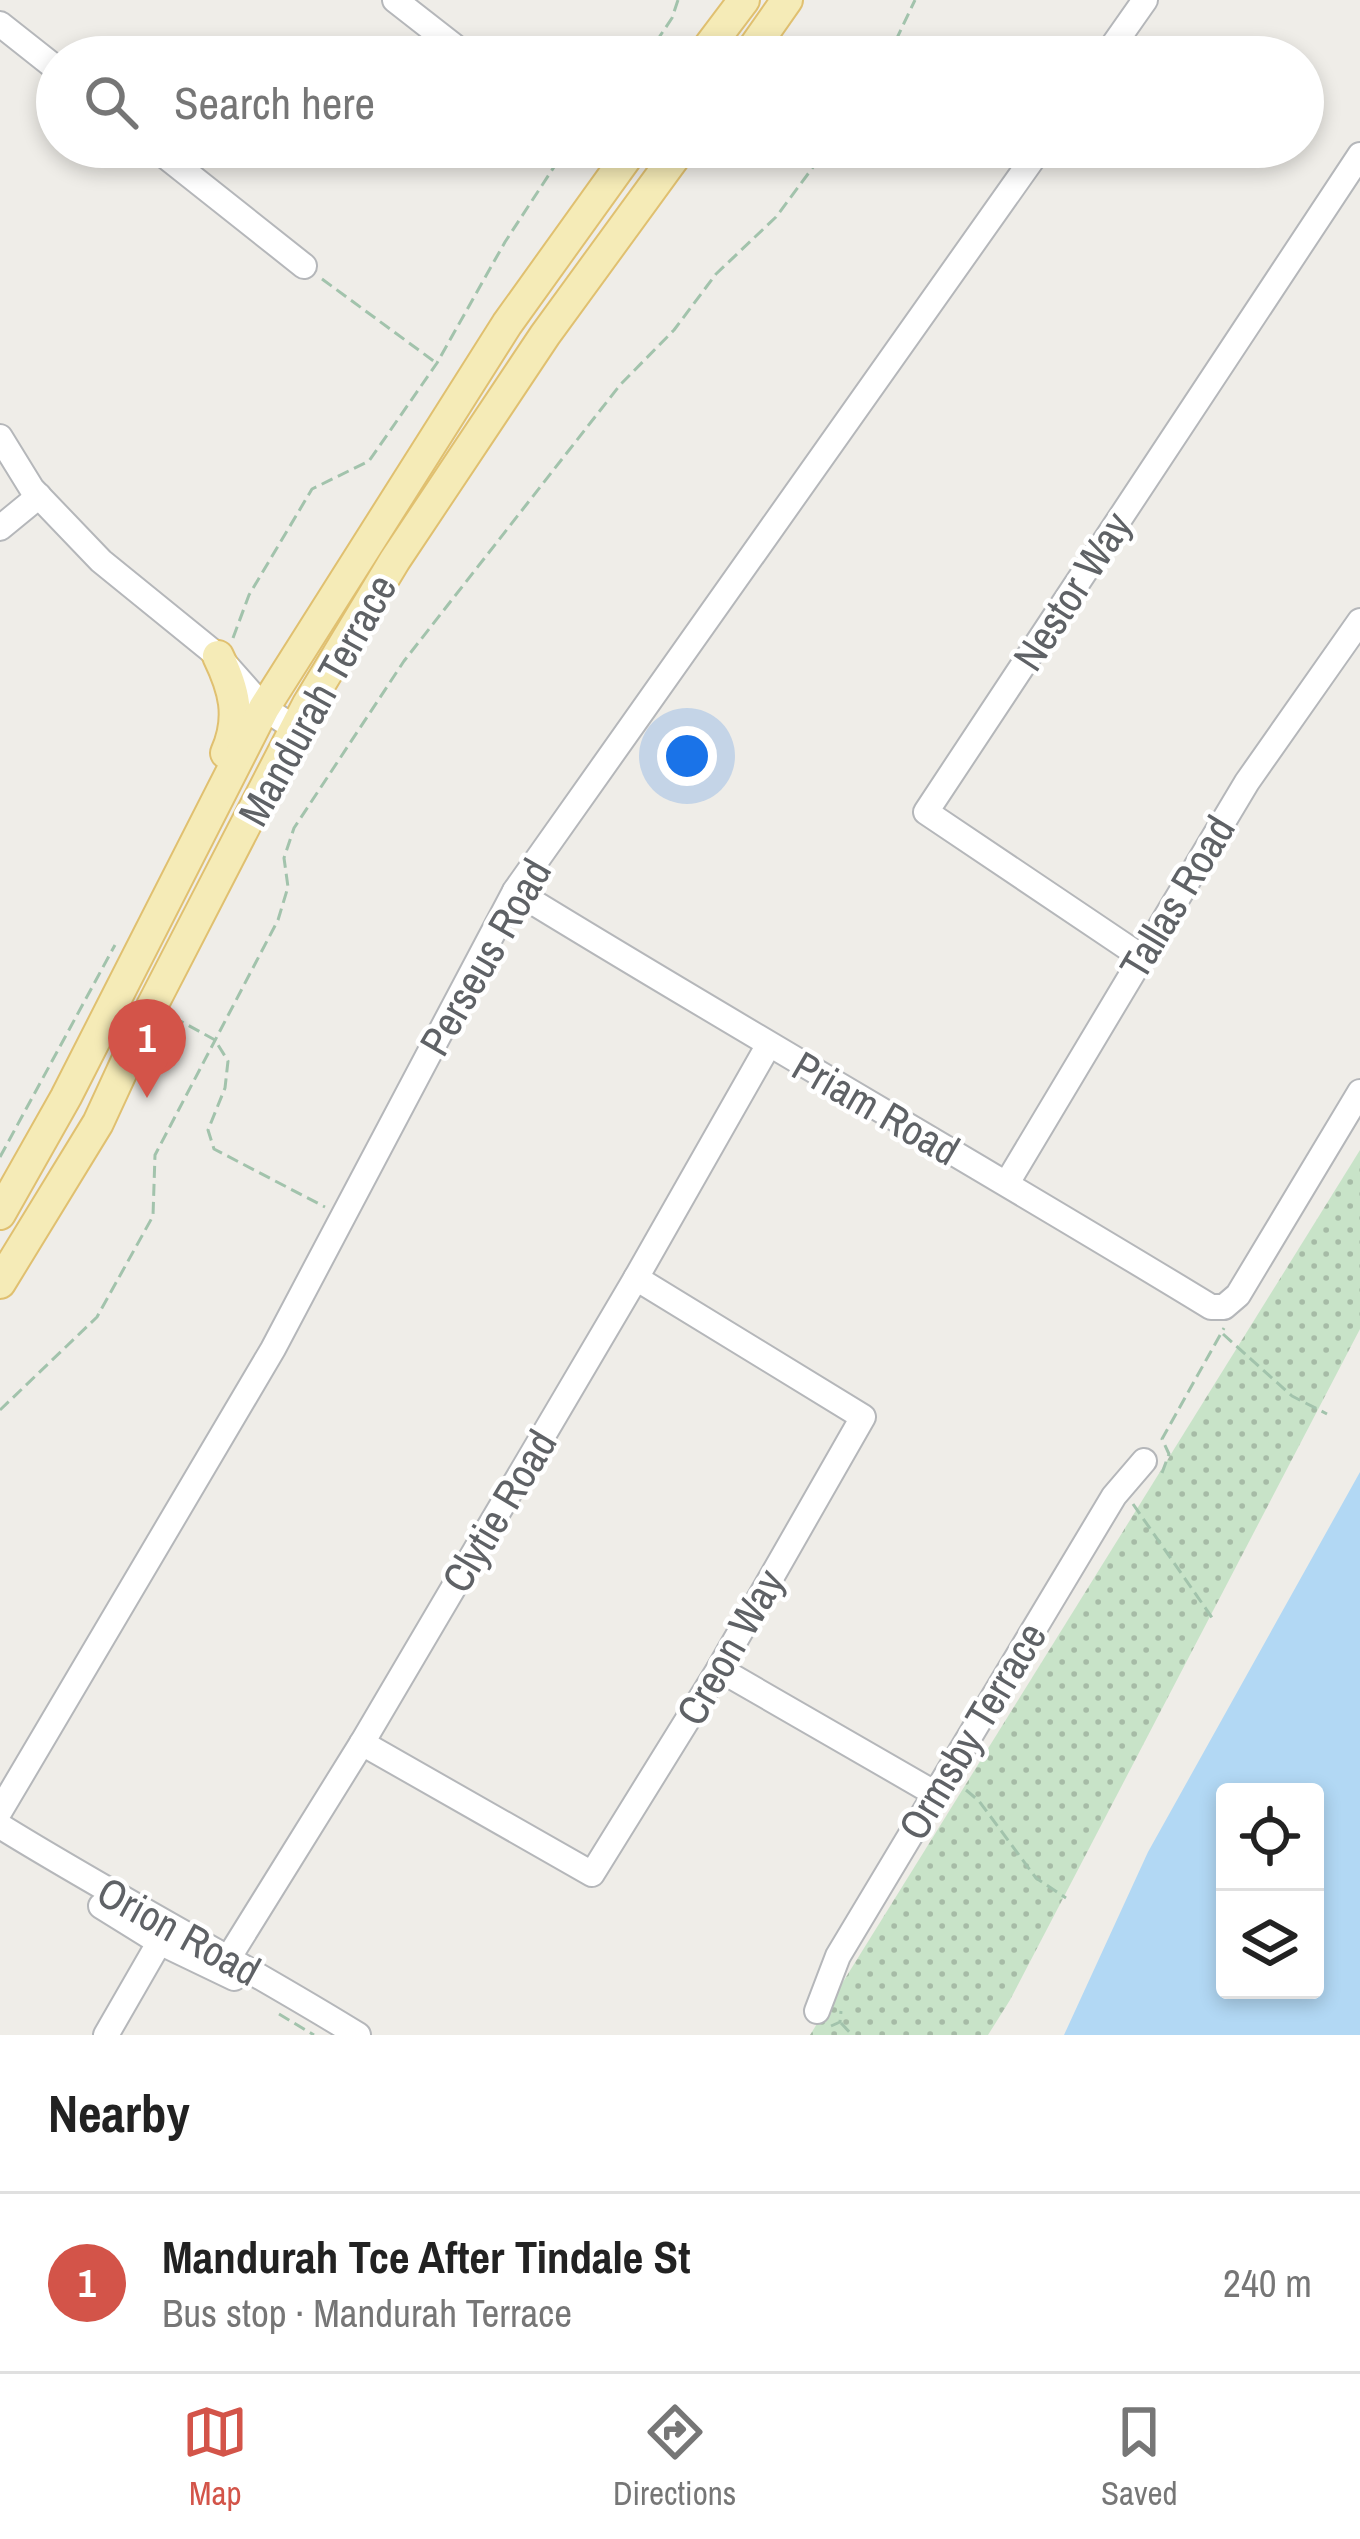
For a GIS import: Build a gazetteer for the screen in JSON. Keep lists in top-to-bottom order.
{
  "streets": {
    "main road": ["Mandurah Terrace"],
    "street": [
      "Nestor Way",
      "Tallas Road",
      "Perseus Road",
      "Priam Road",
      "Clytie Road",
      "Creon Way",
      "Ormsby Terrace",
      "Orion Road"
    ]
  },
  "crossings": [
    ["Nestor Way", "Tallas Road"],
    ["Tallas Road", "Priam Road"],
    ["Perseus Road", "Priam Road"],
    ["Priam Road", "Clytie Road"],
    ["Clytie Road", "Creon Way"],
    ["Clytie Road", "Orion Road"]
  ],
  "page": {
    "search": "Search here",
    "pins": "1",
    "heading": "Nearby",
    "list": [
      {
        "mark": "1",
        "name": "Mandurah Tce After Tindale St",
        "note": "Bus stop · Mandurah Terrace",
        "value": "240 m"
      }
    ],
    "nav": ["Map", "Directions", "Saved"]
  }
}
